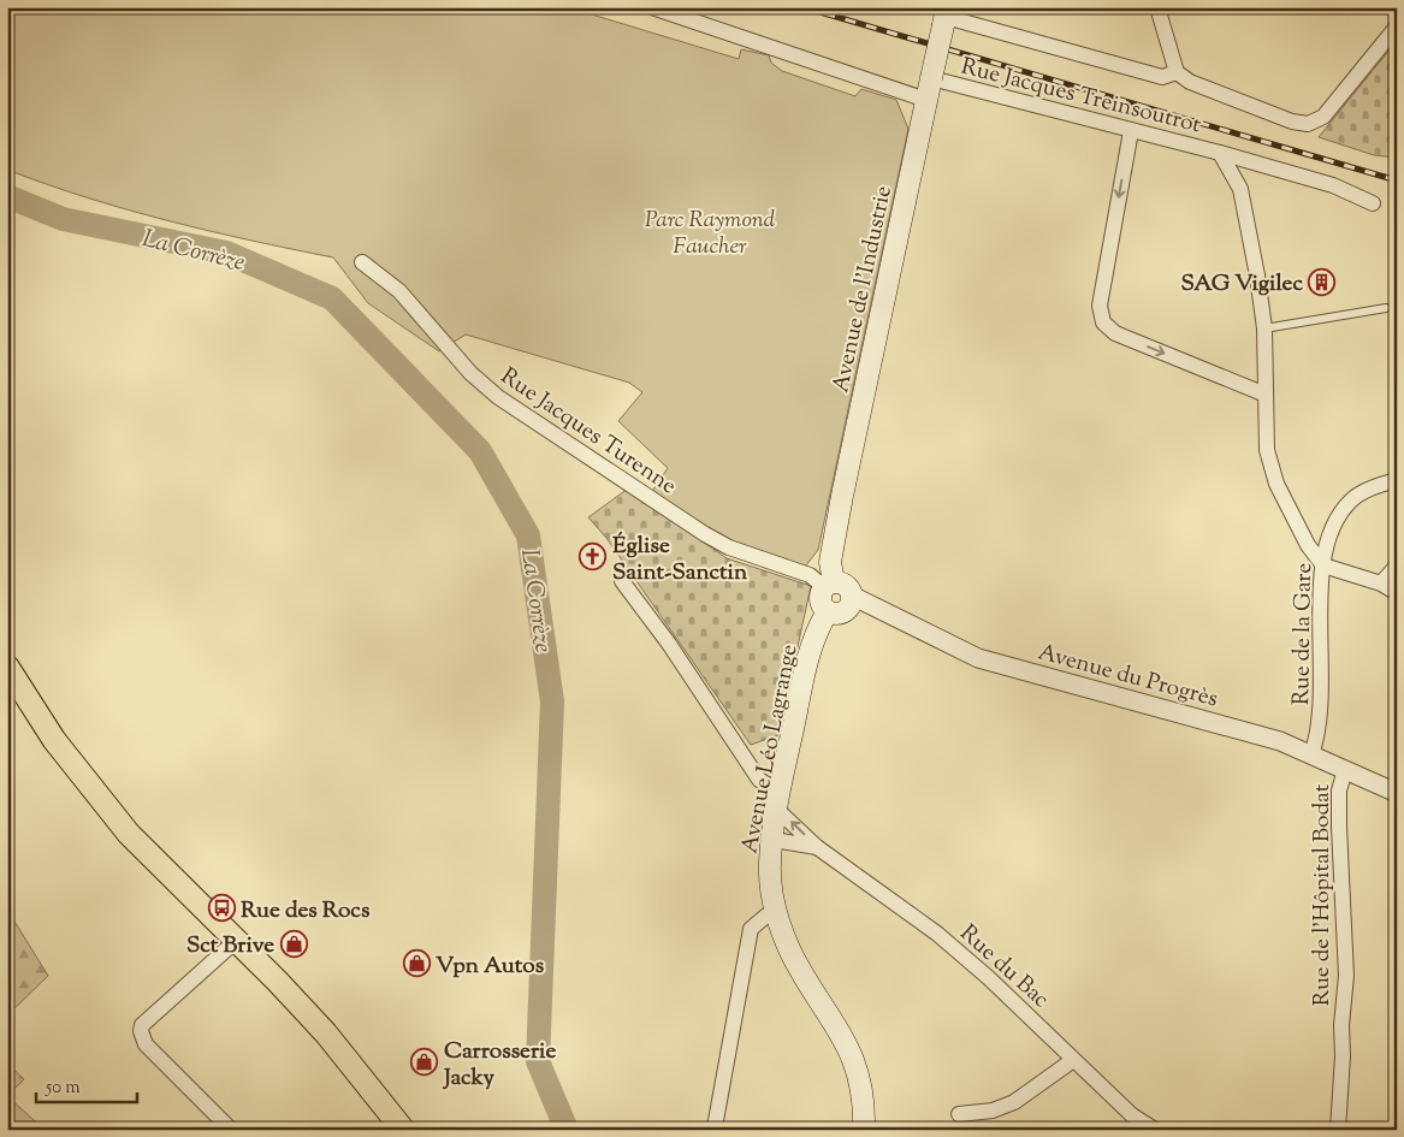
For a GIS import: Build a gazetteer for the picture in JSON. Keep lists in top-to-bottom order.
{
  "streets": {
    "main road": ["Avenue de l'Industrie", "Avenue Léo Lagrange"],
    "street": [
      "Rue Jacques Treinsoutrot",
      "Rue Jacques Turenne",
      "Rue de la Gare",
      "Avenue du Progrès",
      "Rue de l'Hôpital Bodat",
      "Rue du Bac"
    ]
  },
  "crossings": [
    ["Rue Jacques Treinsoutrot", "Avenue de l'Industrie"],
    ["Rue Jacques Treinsoutrot", "Rue de la Gare"],
    ["Avenue de l'Industrie", "Rue Jacques Turenne"],
    ["Avenue de l'Industrie", "Avenue du Progrès"],
    ["Avenue de l'Industrie", "Avenue Léo Lagrange"],
    ["Rue Jacques Turenne", "Avenue du Progrès"],
    ["Rue Jacques Turenne", "Avenue Léo Lagrange"],
    ["Rue de la Gare", "Avenue du Progrès"],
    ["Avenue du Progrès", "Avenue Léo Lagrange"],
    ["Avenue du Progrès", "Rue de l'Hôpital Bodat"],
    ["Avenue Léo Lagrange", "Rue du Bac"]
  ],
  "water": ["La Corrèze"],
  "parks": ["Parc Raymond Faucher"],
  "places": {
    "building": ["SAG Vigilec"],
    "church": ["Église Saint-Sanctin"],
    "bus stop": ["Rue des Rocs"],
    "shop": ["Sct Brive", "Vpn Autos", "Carrosserie Jacky"]
  },
  "scale_bar": "50 m"
}
